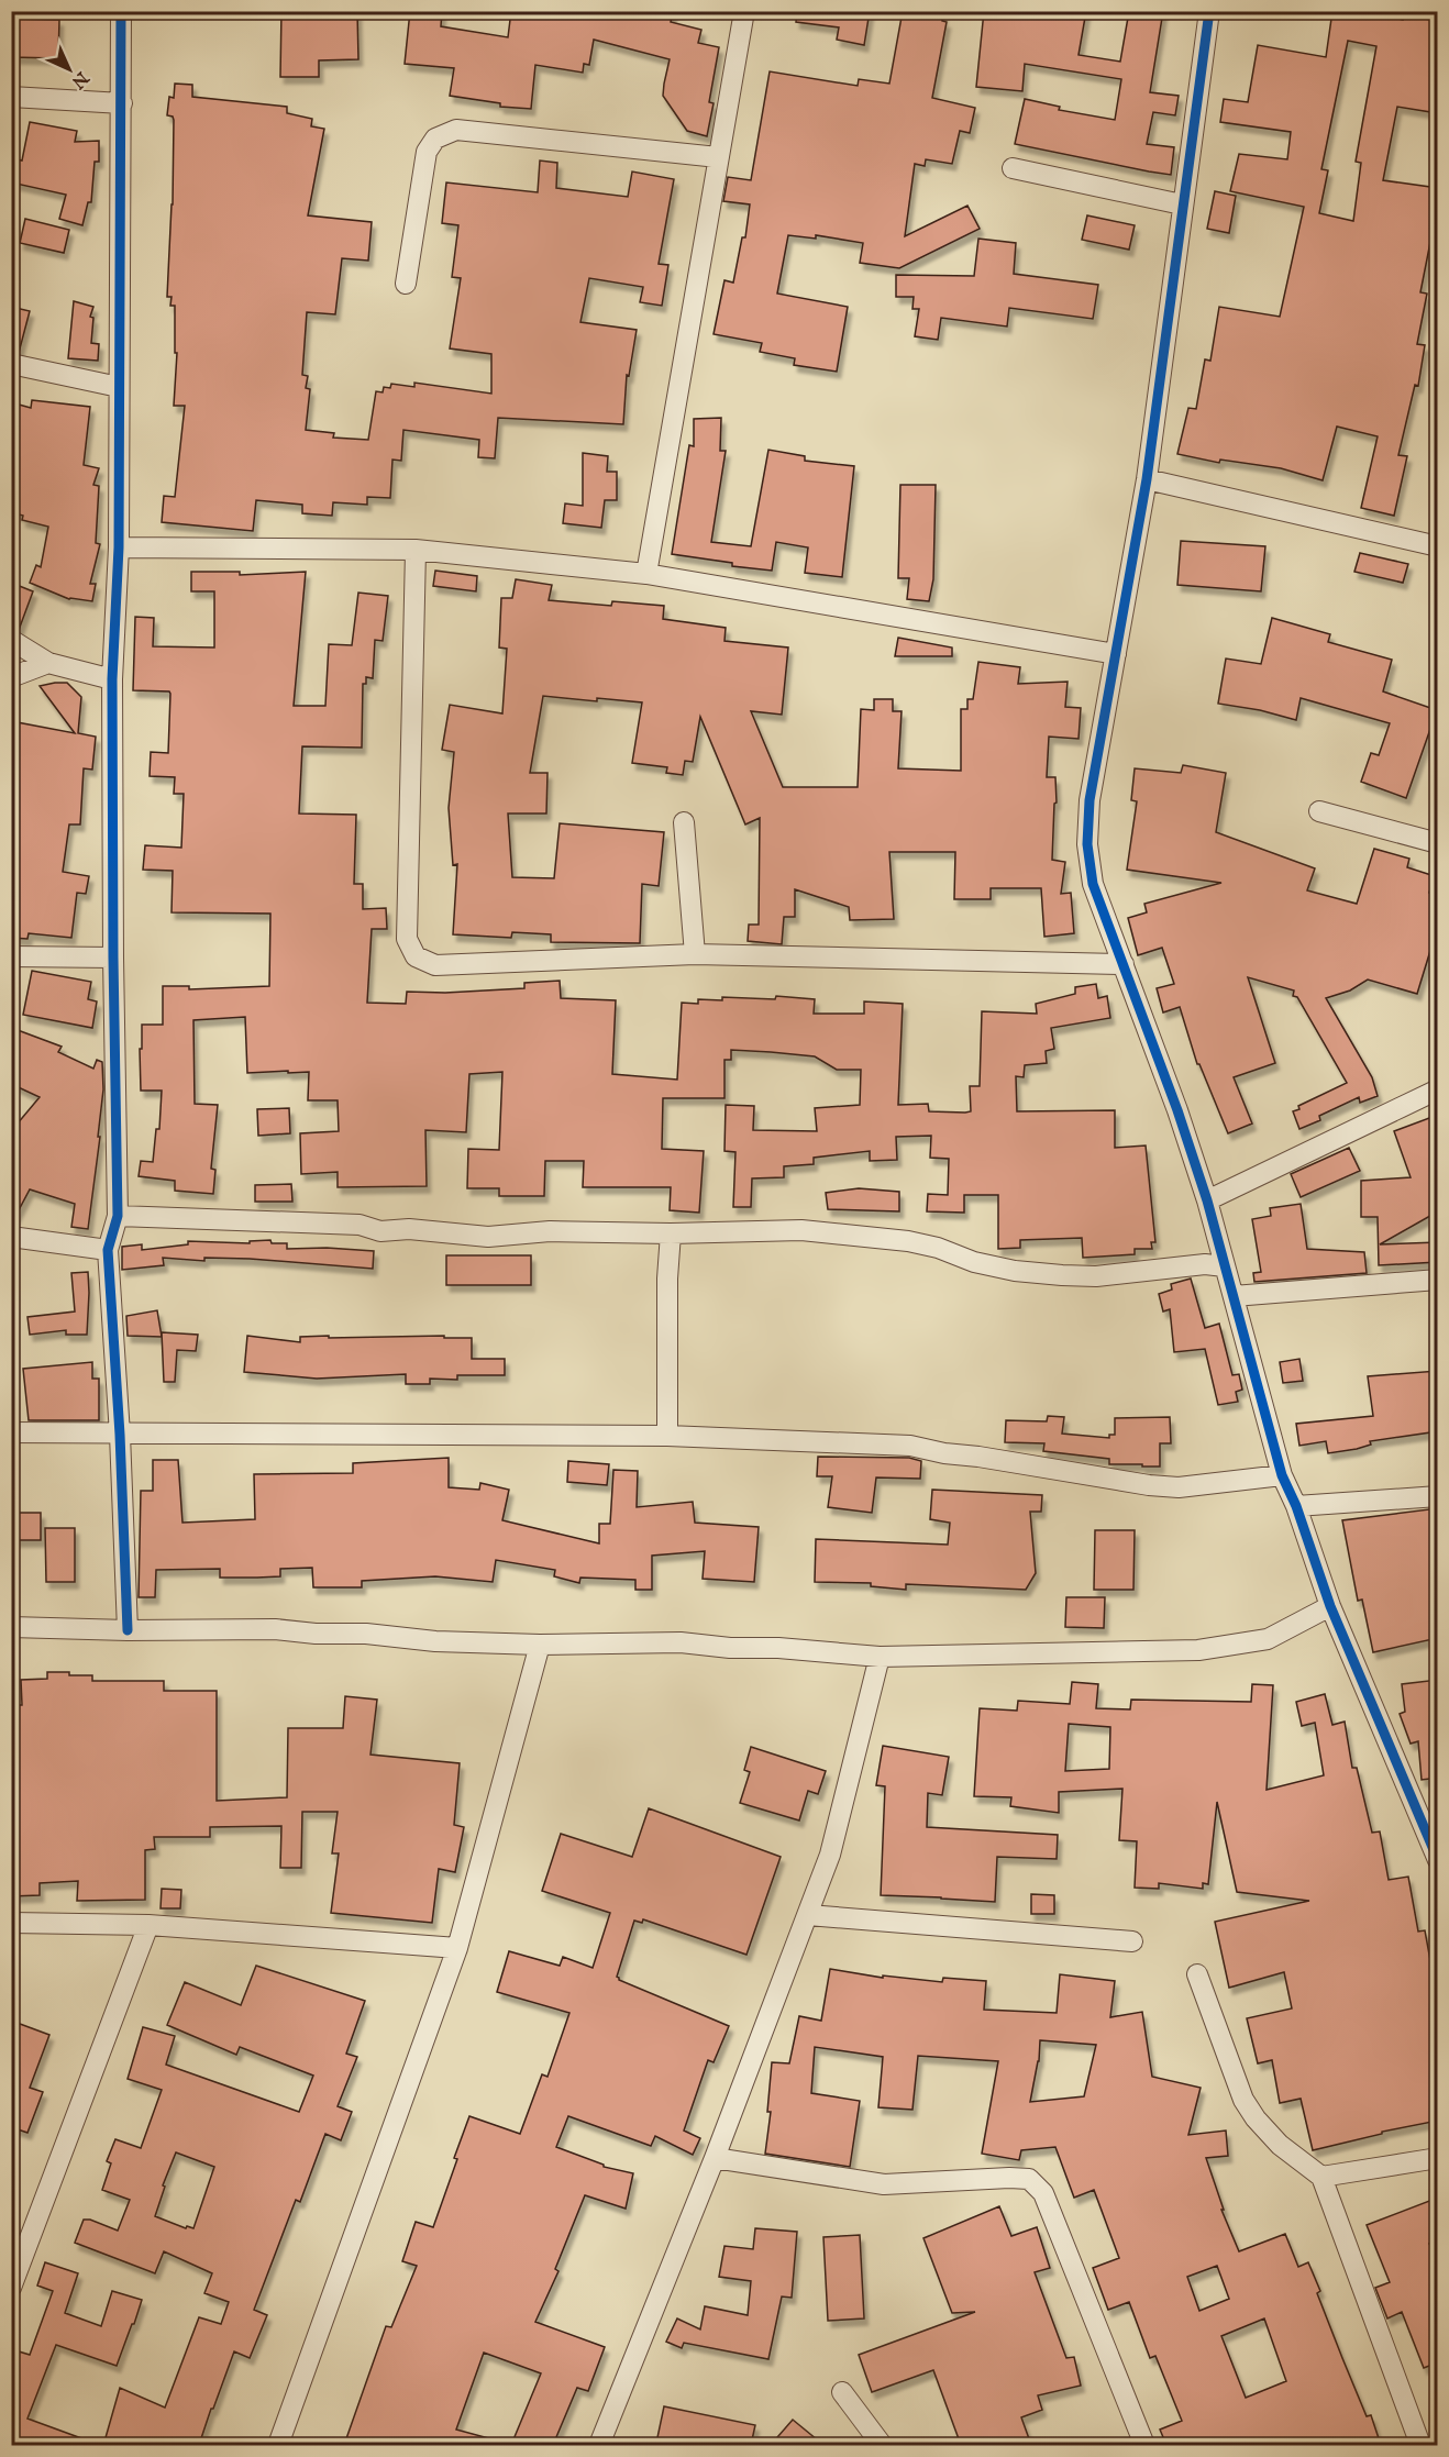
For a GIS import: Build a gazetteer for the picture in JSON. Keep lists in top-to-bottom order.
{
  "north": "bottom right"
}
